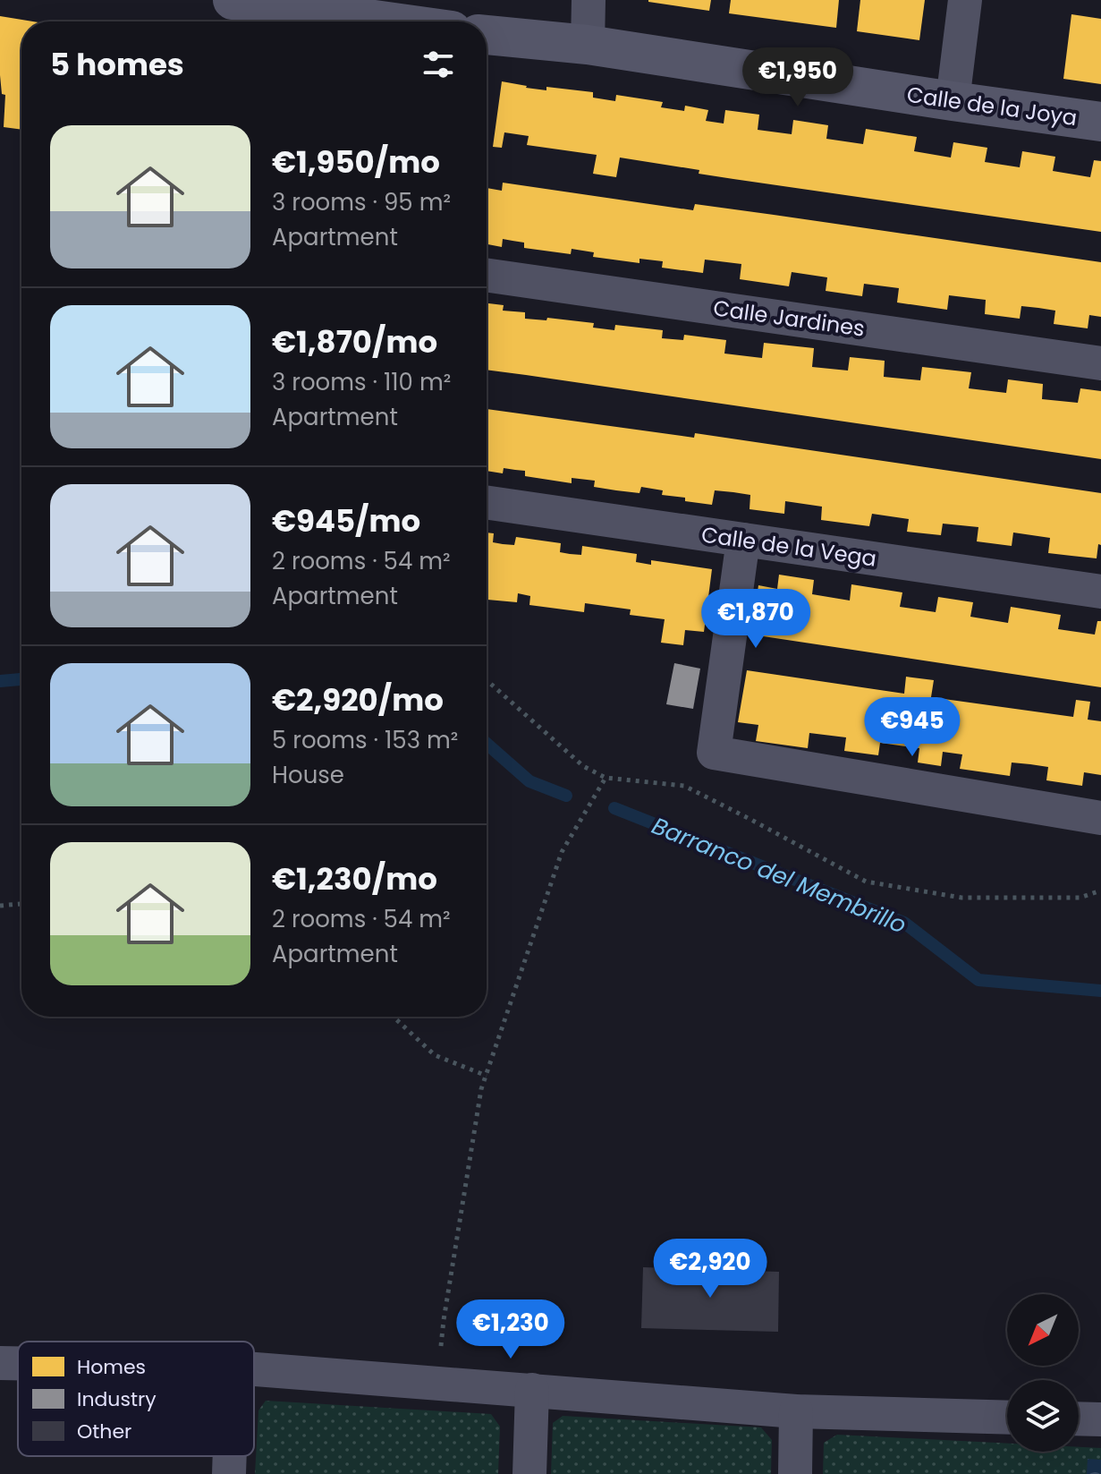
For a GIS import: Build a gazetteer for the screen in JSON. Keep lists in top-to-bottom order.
{
  "streets": {
    "street": ["Calle de la Joya", "Calle Jardines", "Calle de la Vega"]
  },
  "water": ["Barranco del Membrillo"],
  "legend": ["Homes", "Industry", "Other"],
  "north": "bottom left",
  "page": {
    "heading": "5 homes",
    "price": [
      "€1,950",
      "€1,870",
      "€945",
      "€2,920",
      "€1,230"
    ],
    "list": [
      {
        "name": "€1,950/mo",
        "note": "3 rooms · 95 m² · Apartment"
      },
      {
        "name": "€1,870/mo",
        "note": "3 rooms · 110 m² · Apartment"
      },
      {
        "name": "€945/mo",
        "note": "2 rooms · 54 m² · Apartment"
      },
      {
        "name": "€2,920/mo",
        "note": "5 rooms · 153 m² · House"
      },
      {
        "name": "€1,230/mo",
        "note": "2 rooms · 54 m² · Apartment"
      }
    ]
  }
}
